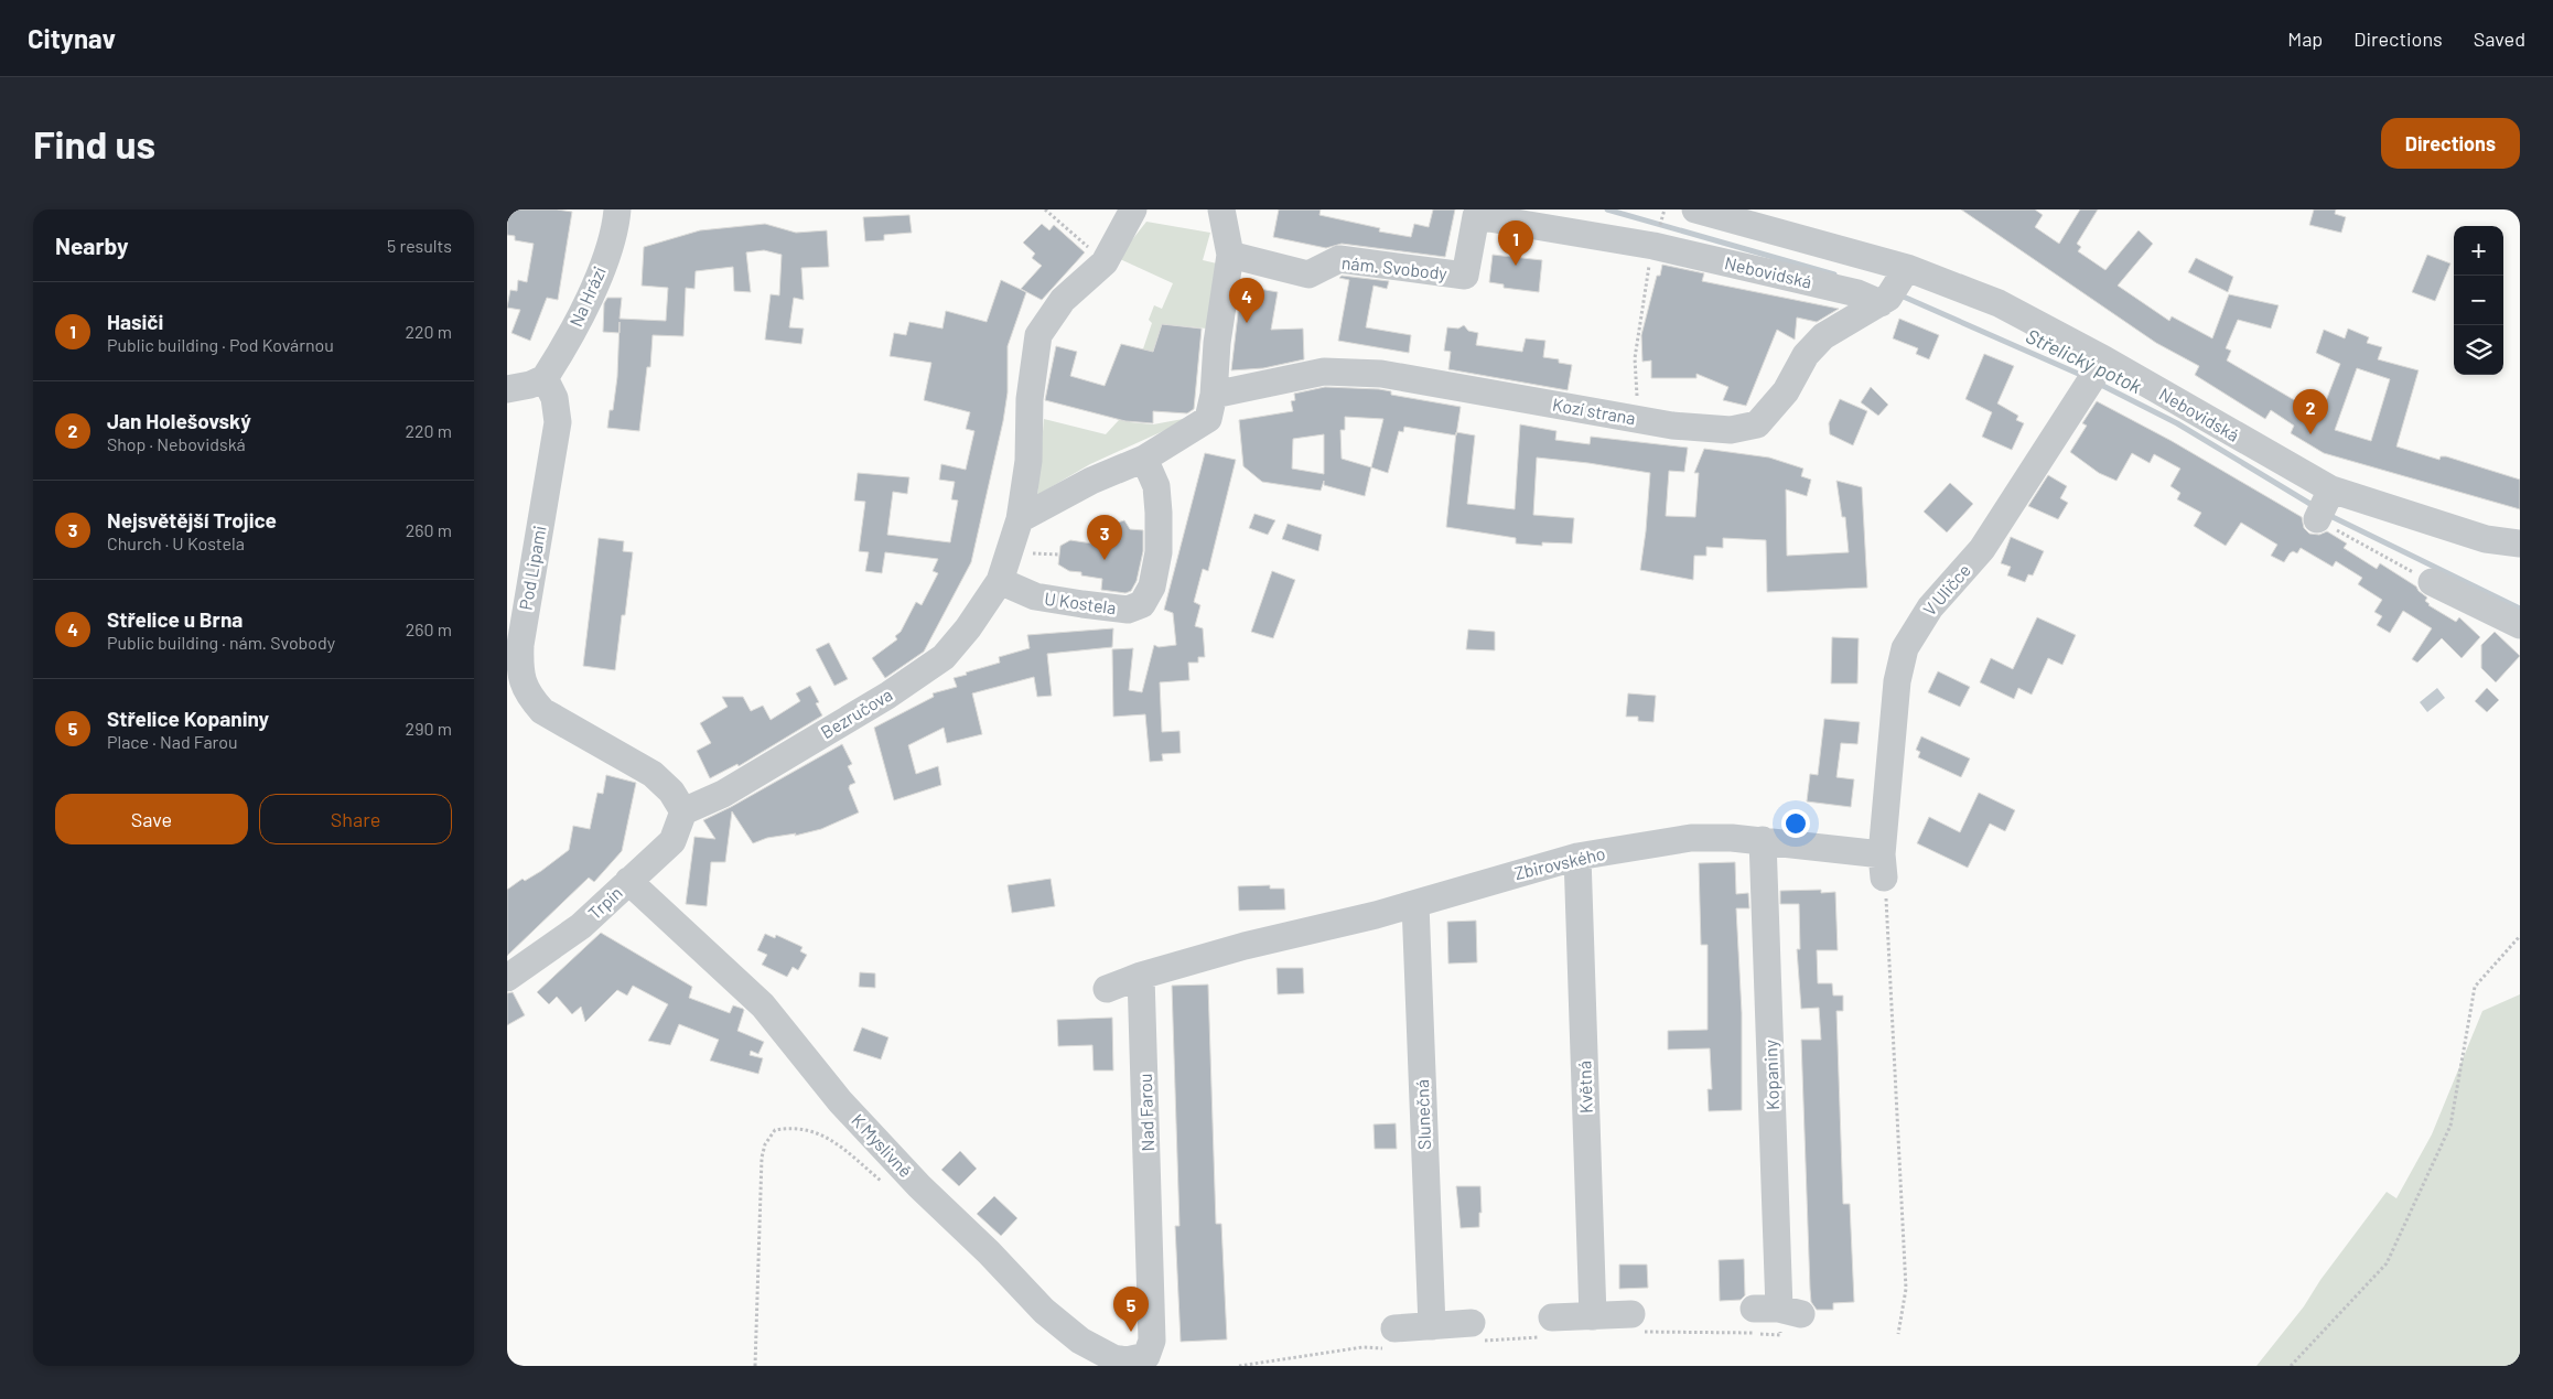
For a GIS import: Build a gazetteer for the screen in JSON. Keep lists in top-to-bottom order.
{
  "streets": {
    "street": [
      "nám. Svobody",
      "Nebovidská",
      "Na Hrázi",
      "Kozí strana",
      "Pod Lipami",
      "V Uličce",
      "U Kostela",
      "Bezručova",
      "Zbirovského",
      "Trpín",
      "Kopaniny",
      "Květná",
      "Nad Farou",
      "Slunečná",
      "K Myslivně"
    ]
  },
  "crossings": [
    ["nám. Svobody", "Nebovidská"],
    ["Nebovidská", "Kozí strana"],
    ["Nebovidská", "V Uličce"],
    ["Na Hrázi", "Pod Lipami"],
    ["Pod Lipami", "Bezručova"],
    ["Pod Lipami", "Trpín"],
    ["V Uličce", "Zbirovského"],
    ["U Kostela", "Bezručova"],
    ["Bezručova", "Trpín"],
    ["Zbirovského", "Kopaniny"],
    ["Zbirovského", "Květná"],
    ["Zbirovského", "Nad Farou"],
    ["Zbirovského", "Slunečná"],
    ["Trpín", "K Myslivně"],
    ["Nad Farou", "K Myslivně"]
  ],
  "water": ["Střelický potok"],
  "page": {
    "header": "Citynav",
    "nav": ["Map", "Directions", "Saved"],
    "buttons": [
      "Directions",
      ["Save", "Share"]
    ],
    "title": "Find us",
    "heading": ["Nearby", "5 results"],
    "pins": [
      "1",
      "4",
      "2",
      "3",
      "5"
    ],
    "map_buttons": ["+", "−"],
    "list": [
      {
        "mark": "1",
        "name": "Hasiči",
        "note": "Public building · Pod Kovárnou",
        "value": "220 m"
      },
      {
        "mark": "2",
        "name": "Jan Holešovský",
        "note": "Shop · Nebovidská",
        "value": "220 m"
      },
      {
        "mark": "3",
        "name": "Nejsvětější Trojice",
        "note": "Church · U Kostela",
        "value": "260 m"
      },
      {
        "mark": "4",
        "name": "Střelice u Brna",
        "note": "Public building · nám. Svobody",
        "value": "260 m"
      },
      {
        "mark": "5",
        "name": "Střelice Kopaniny",
        "note": "Place · Nad Farou",
        "value": "290 m"
      }
    ]
  }
}
